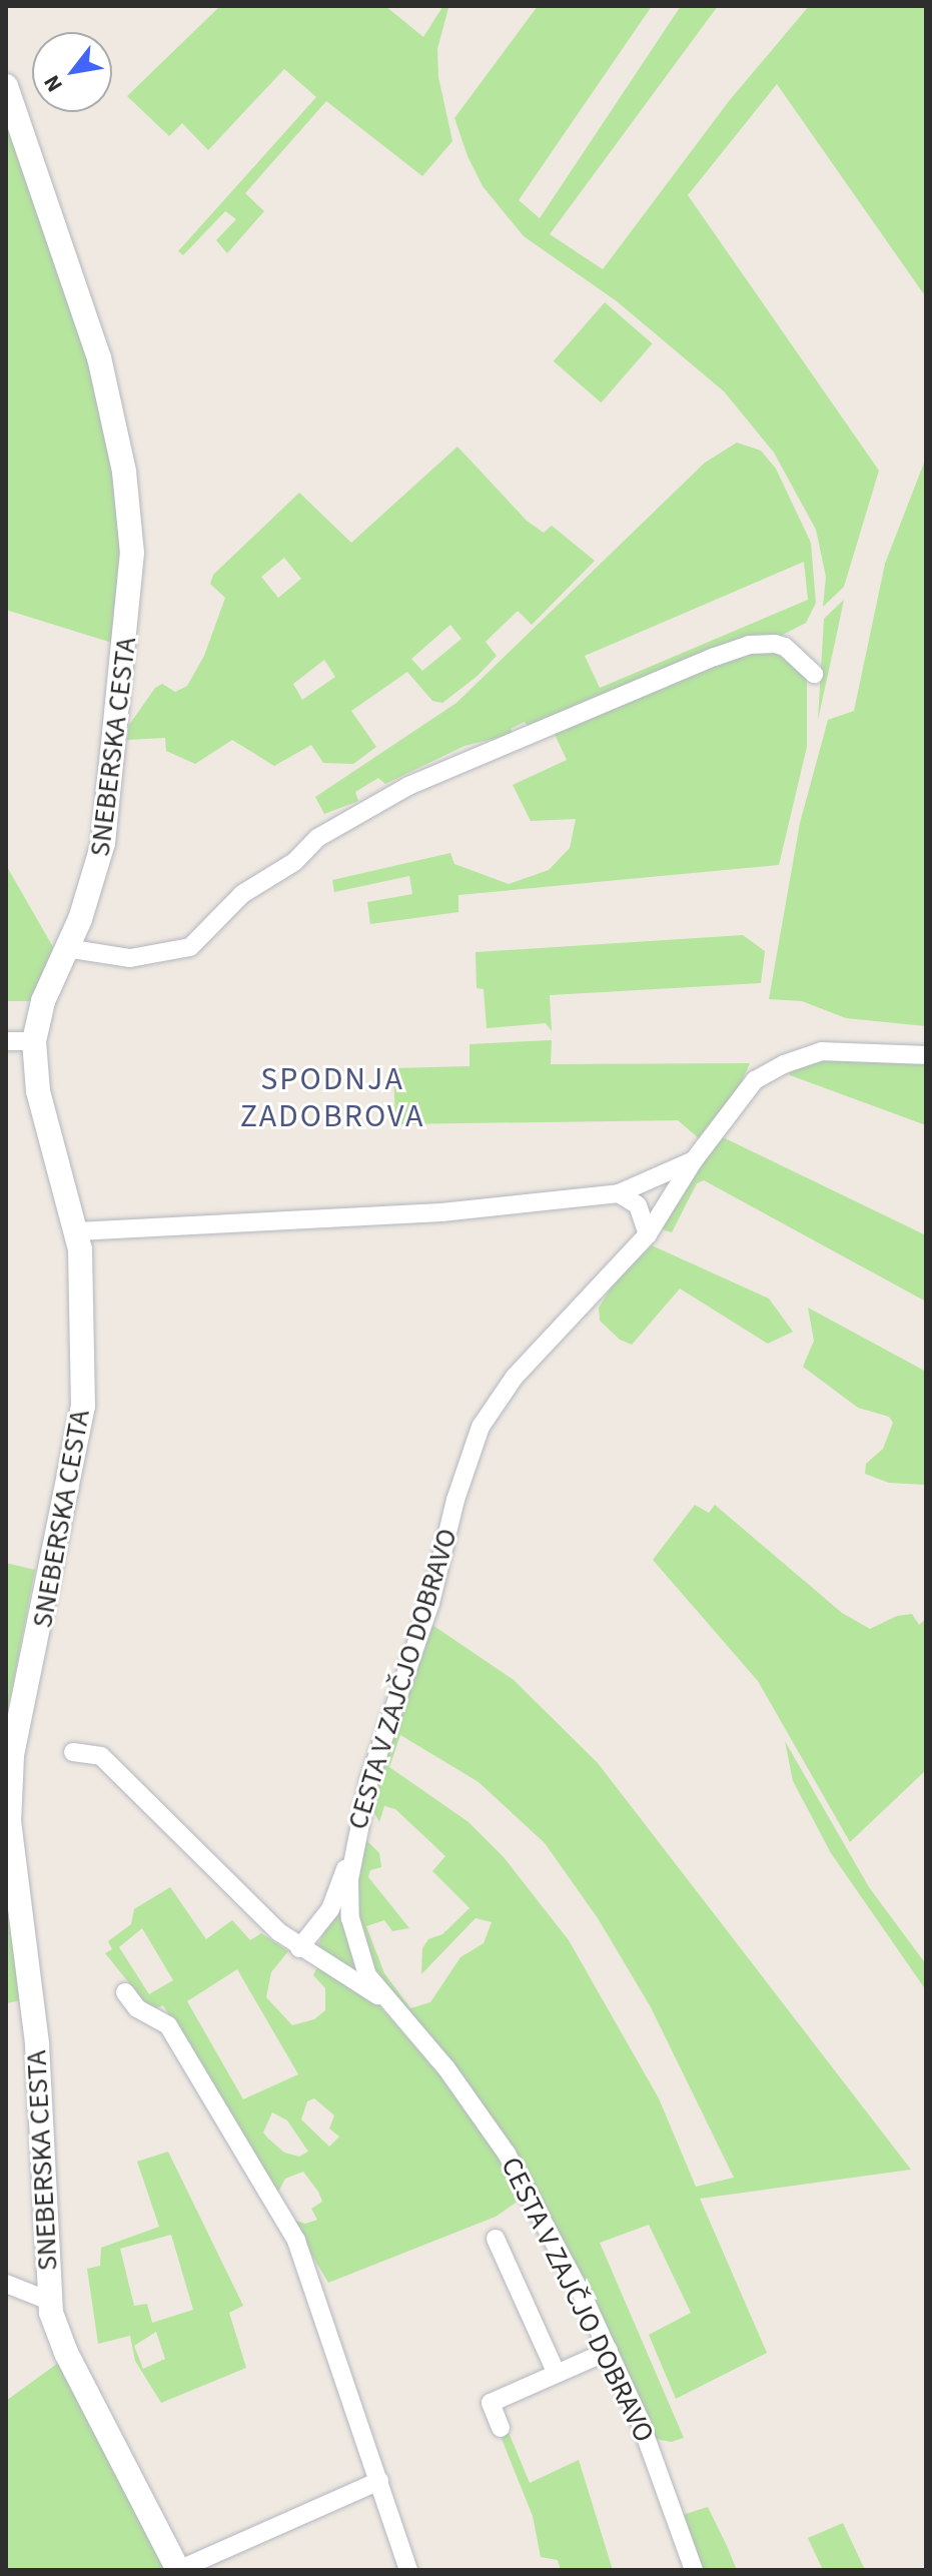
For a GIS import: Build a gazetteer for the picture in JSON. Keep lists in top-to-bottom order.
{
  "streets": {
    "street": ["SNEBERSKA CESTA", "CESTA V ZAJČJO DOBRAVO"]
  },
  "crossings": [
    ["SNEBERSKA CESTA", "CESTA V ZAJČJO DOBRAVO"]
  ],
  "districts": ["SPODNJA ZADOBROVA"],
  "north": "bottom left"
}
